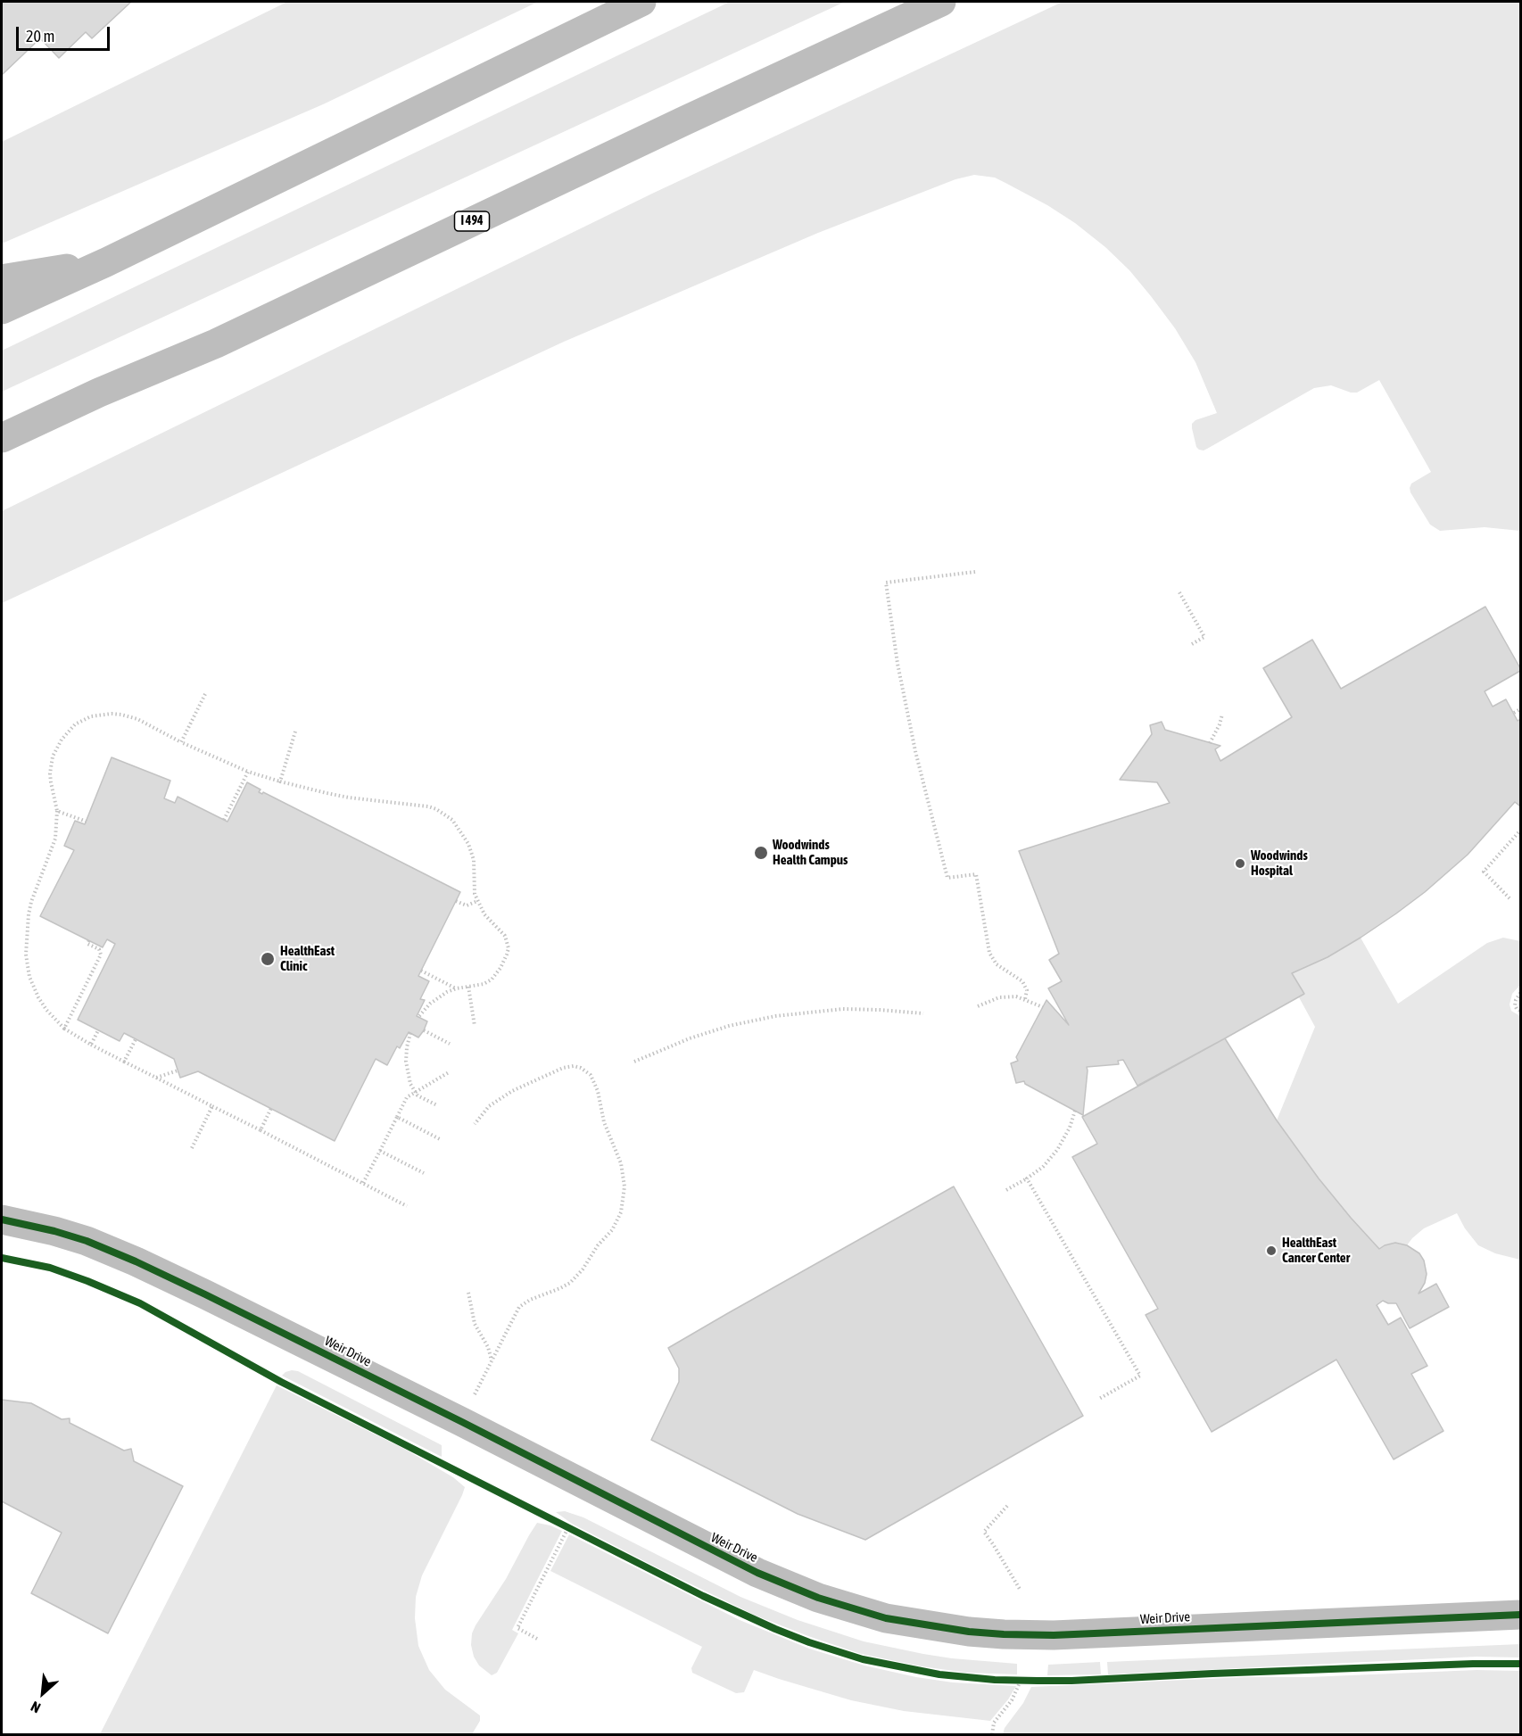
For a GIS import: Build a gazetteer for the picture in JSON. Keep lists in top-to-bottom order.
{
  "streets": {
    "main road": ["I 494", "Weir Drive"]
  },
  "places": [
    "Woodwinds Health Campus",
    "Woodwinds Hospital",
    "HealthEast Clinic",
    "HealthEast Cancer Center"
  ],
  "scale_bar": "20 m",
  "north": "bottom left"
}
